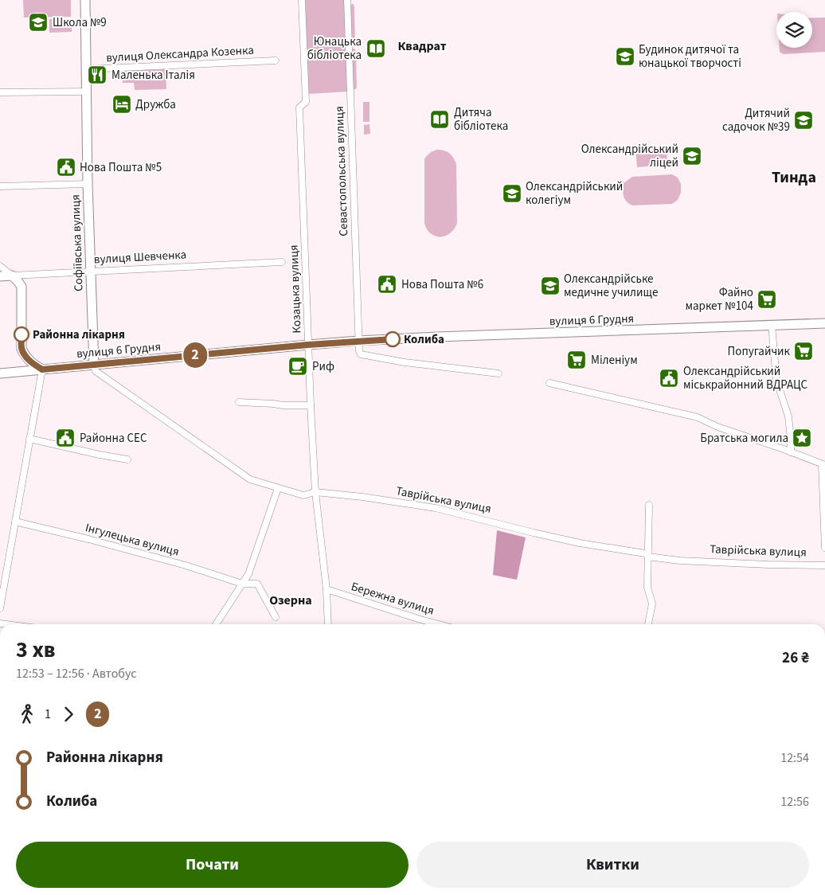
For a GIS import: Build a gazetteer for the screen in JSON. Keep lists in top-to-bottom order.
{
  "streets": {
    "street": [
      "вулиця Олександра Козенка",
      "Севастопольська вулиця",
      "Софіївська вулиця",
      "вулиця Шевченка",
      "Козацька вулиця",
      "вулиця 6 Грудня",
      "Таврійська вулиця",
      "Інгулецька вулиця",
      "Бережна вулиця"
    ]
  },
  "crossings": [
    ["вулиця Олександра Козенка", "Софіївська вулиця"],
    ["Севастопольська вулиця", "вулиця 6 Грудня"],
    ["Софіївська вулиця", "вулиця Шевченка"],
    ["Софіївська вулиця", "вулиця 6 Грудня"],
    ["Софіївська вулиця", "Таврійська вулиця"],
    ["Козацька вулиця", "вулиця 6 Грудня"],
    ["Козацька вулиця", "Таврійська вулиця"],
    ["Козацька вулиця", "Бережна вулиця"],
    ["вулиця 6 Грудня", "Таврійська вулиця"]
  ],
  "districts": ["Квадрат", "Тинда", "Озерна"],
  "places": {
    "school or university": [
      "Школа №9",
      "Будинок дитячої та юнацької творчості",
      "Дитячий садочок №39",
      "Олександрійський ліцей",
      "Олександрійський колегіум",
      "Олександрійське медичне училище"
    ],
    "library": ["Юнацька бібліотека", "Дитяча бібліотека"],
    "restaurant": ["Маленька Італія"],
    "hotel": ["Дружба"],
    "public building": [
      "Нова Пошта №5",
      "Нова Пошта №6",
      "Олександрійський міськрайонний ВДРАЦС",
      "Районна СЕС"
    ],
    "supermarket": ["Файно маркет №104", "Попугайчик", "Міленіум"],
    "other": ["Районна лікарня", "Колиба"],
    "cafe": ["Риф"],
    "place": ["Братська могила"]
  },
  "lines": ["bus line 2"],
  "page": {
    "on_map": "2",
    "heading": ["3 хв", "12:53 – 12:56 · Автобус", "26 ₴"],
    "legs": ["1", "2"],
    "list": [
      {
        "name": "Районна лікарня",
        "value": "12:54"
      },
      {
        "name": "Колиба",
        "value": "12:56"
      }
    ],
    "buttons": ["Почати", "Квитки"]
  }
}
